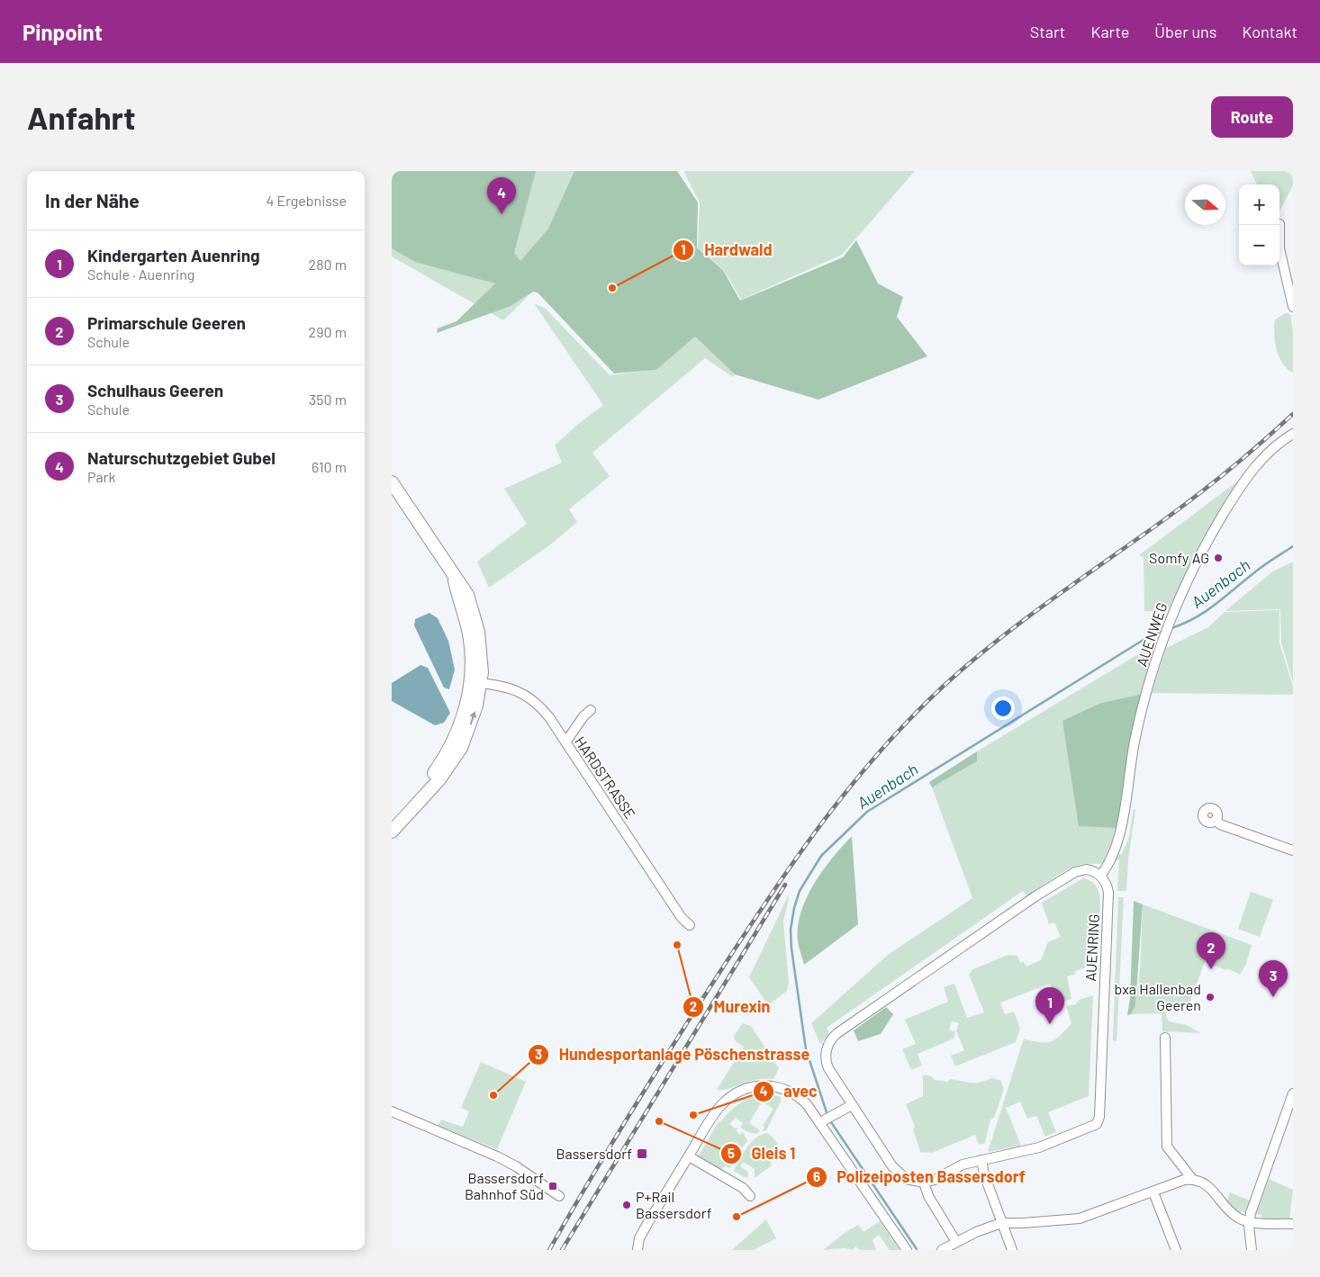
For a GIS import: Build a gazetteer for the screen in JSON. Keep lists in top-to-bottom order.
{
  "streets": {
    "street": ["AUENWEG", "HARDSTRASSE", "AUENRING"]
  },
  "crossings": [
    ["AUENWEG", "AUENRING"]
  ],
  "water": ["Auenbach"],
  "places": {
    "other": [
      "Hardwald",
      "Somfy AG",
      "Murexin",
      "bxa Hallenbad Geeren",
      "Hundesportanlage Pöschenstrasse",
      "avec",
      "Gleis 1",
      "P+Rail Bassersdorf",
      "Polizeiposten Bassersdorf"
    ],
    "transit": ["Bassersdorf", "Bassersdorf Bahnhof Süd"]
  },
  "north": "right",
  "page": {
    "header": "Pinpoint",
    "nav": [
      "Start",
      "Karte",
      "Über uns",
      "Kontakt"
    ],
    "buttons": "Route",
    "title": "Anfahrt",
    "heading": ["In der Nähe", "4 Ergebnisse"],
    "pins": [
      "4",
      "2",
      "3",
      "1"
    ],
    "map_buttons": ["+", "−"],
    "list": [
      {
        "mark": "1",
        "name": "Kindergarten Auenring",
        "note": "Schule · Auenring",
        "value": "280 m"
      },
      {
        "mark": "2",
        "name": "Primarschule Geeren",
        "note": "Schule",
        "value": "290 m"
      },
      {
        "mark": "3",
        "name": "Schulhaus Geeren",
        "note": "Schule",
        "value": "350 m"
      },
      {
        "mark": "4",
        "name": "Naturschutzgebiet Gubel",
        "note": "Park",
        "value": "610 m"
      }
    ]
  }
}
